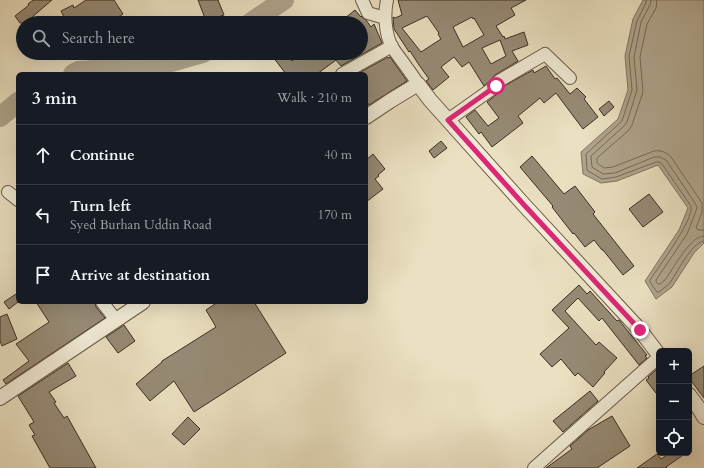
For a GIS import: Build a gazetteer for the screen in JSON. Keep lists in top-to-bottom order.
{
  "page": {
    "search": "Search here",
    "heading": ["3 min", "Walk · 210 m"],
    "list": [
      ["Continue", "40 m"],
      ["Turn left", "Syed Burhan Uddin Road", "170 m"],
      "Arrive at destination"
    ],
    "map_buttons": ["+", "−"]
  }
}
